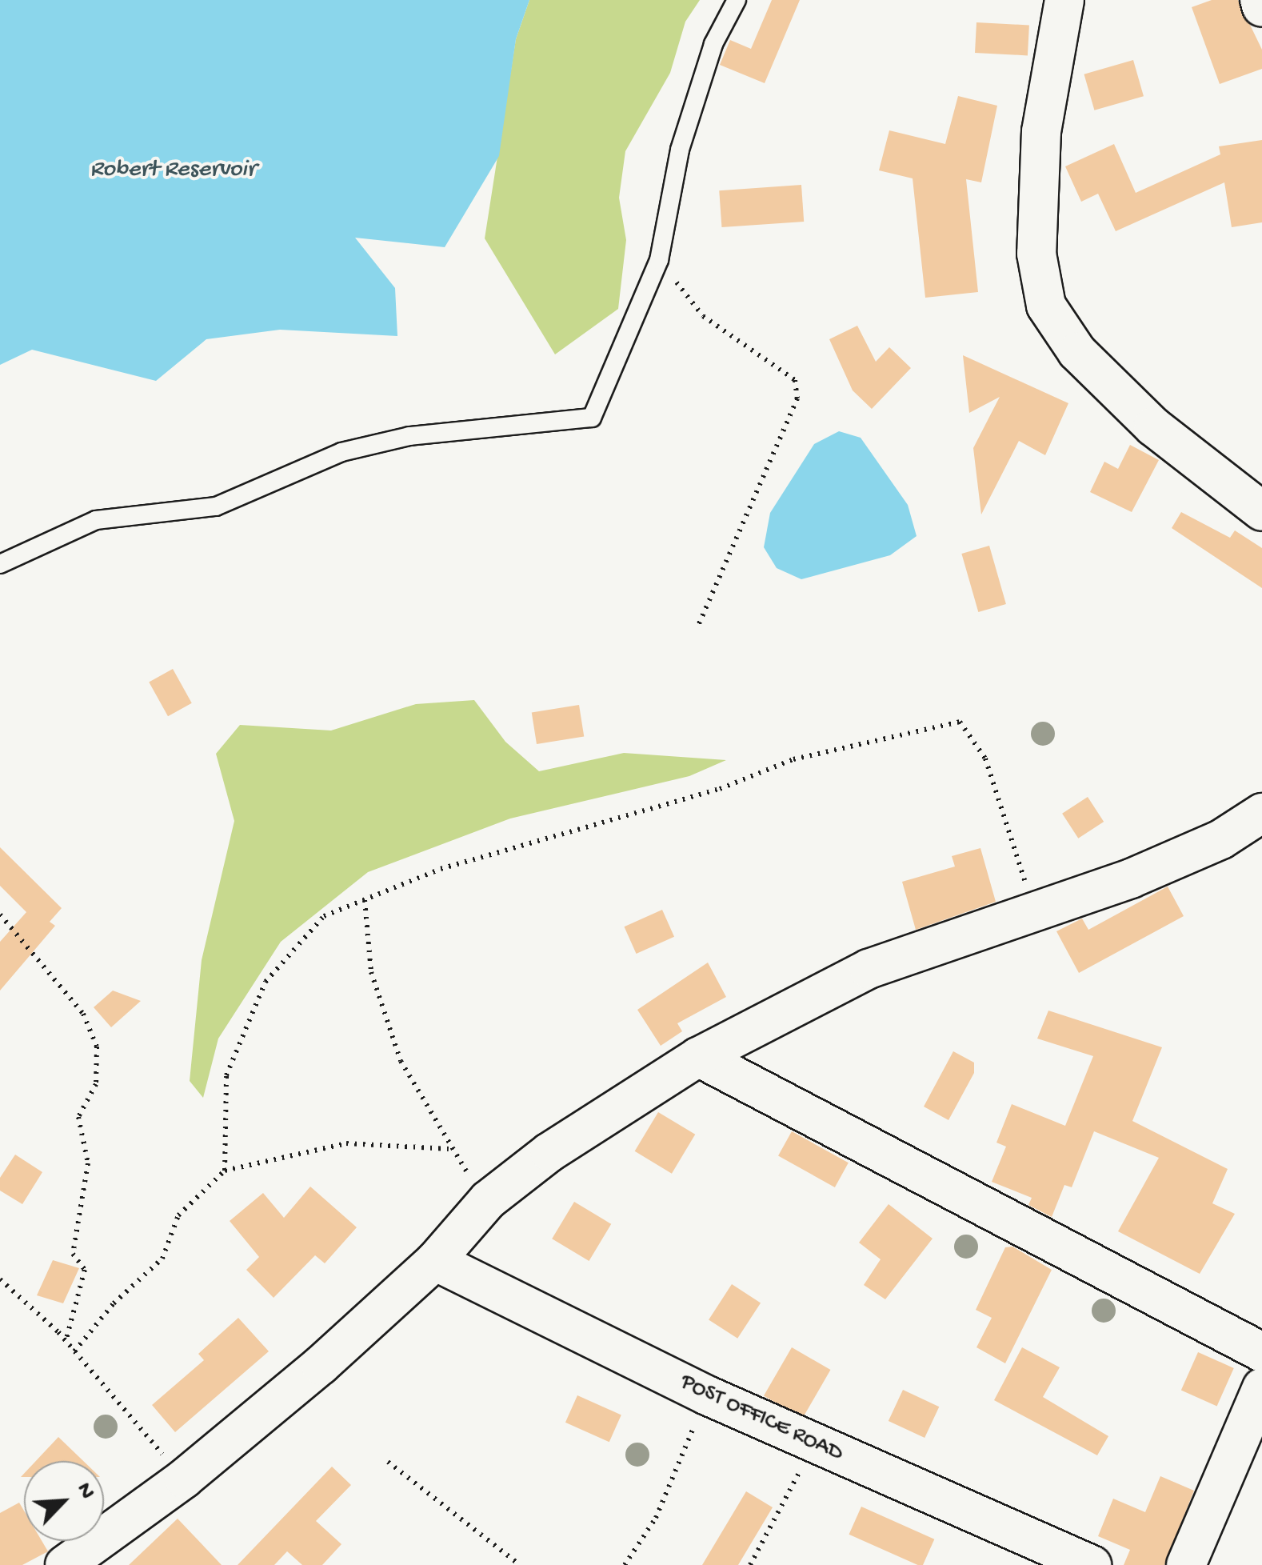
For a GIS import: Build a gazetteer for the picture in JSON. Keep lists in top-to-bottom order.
{
  "streets": {
    "street": ["POST OFFICE ROAD"]
  },
  "water": ["Robert Reservoir"],
  "north": "top right"
}
